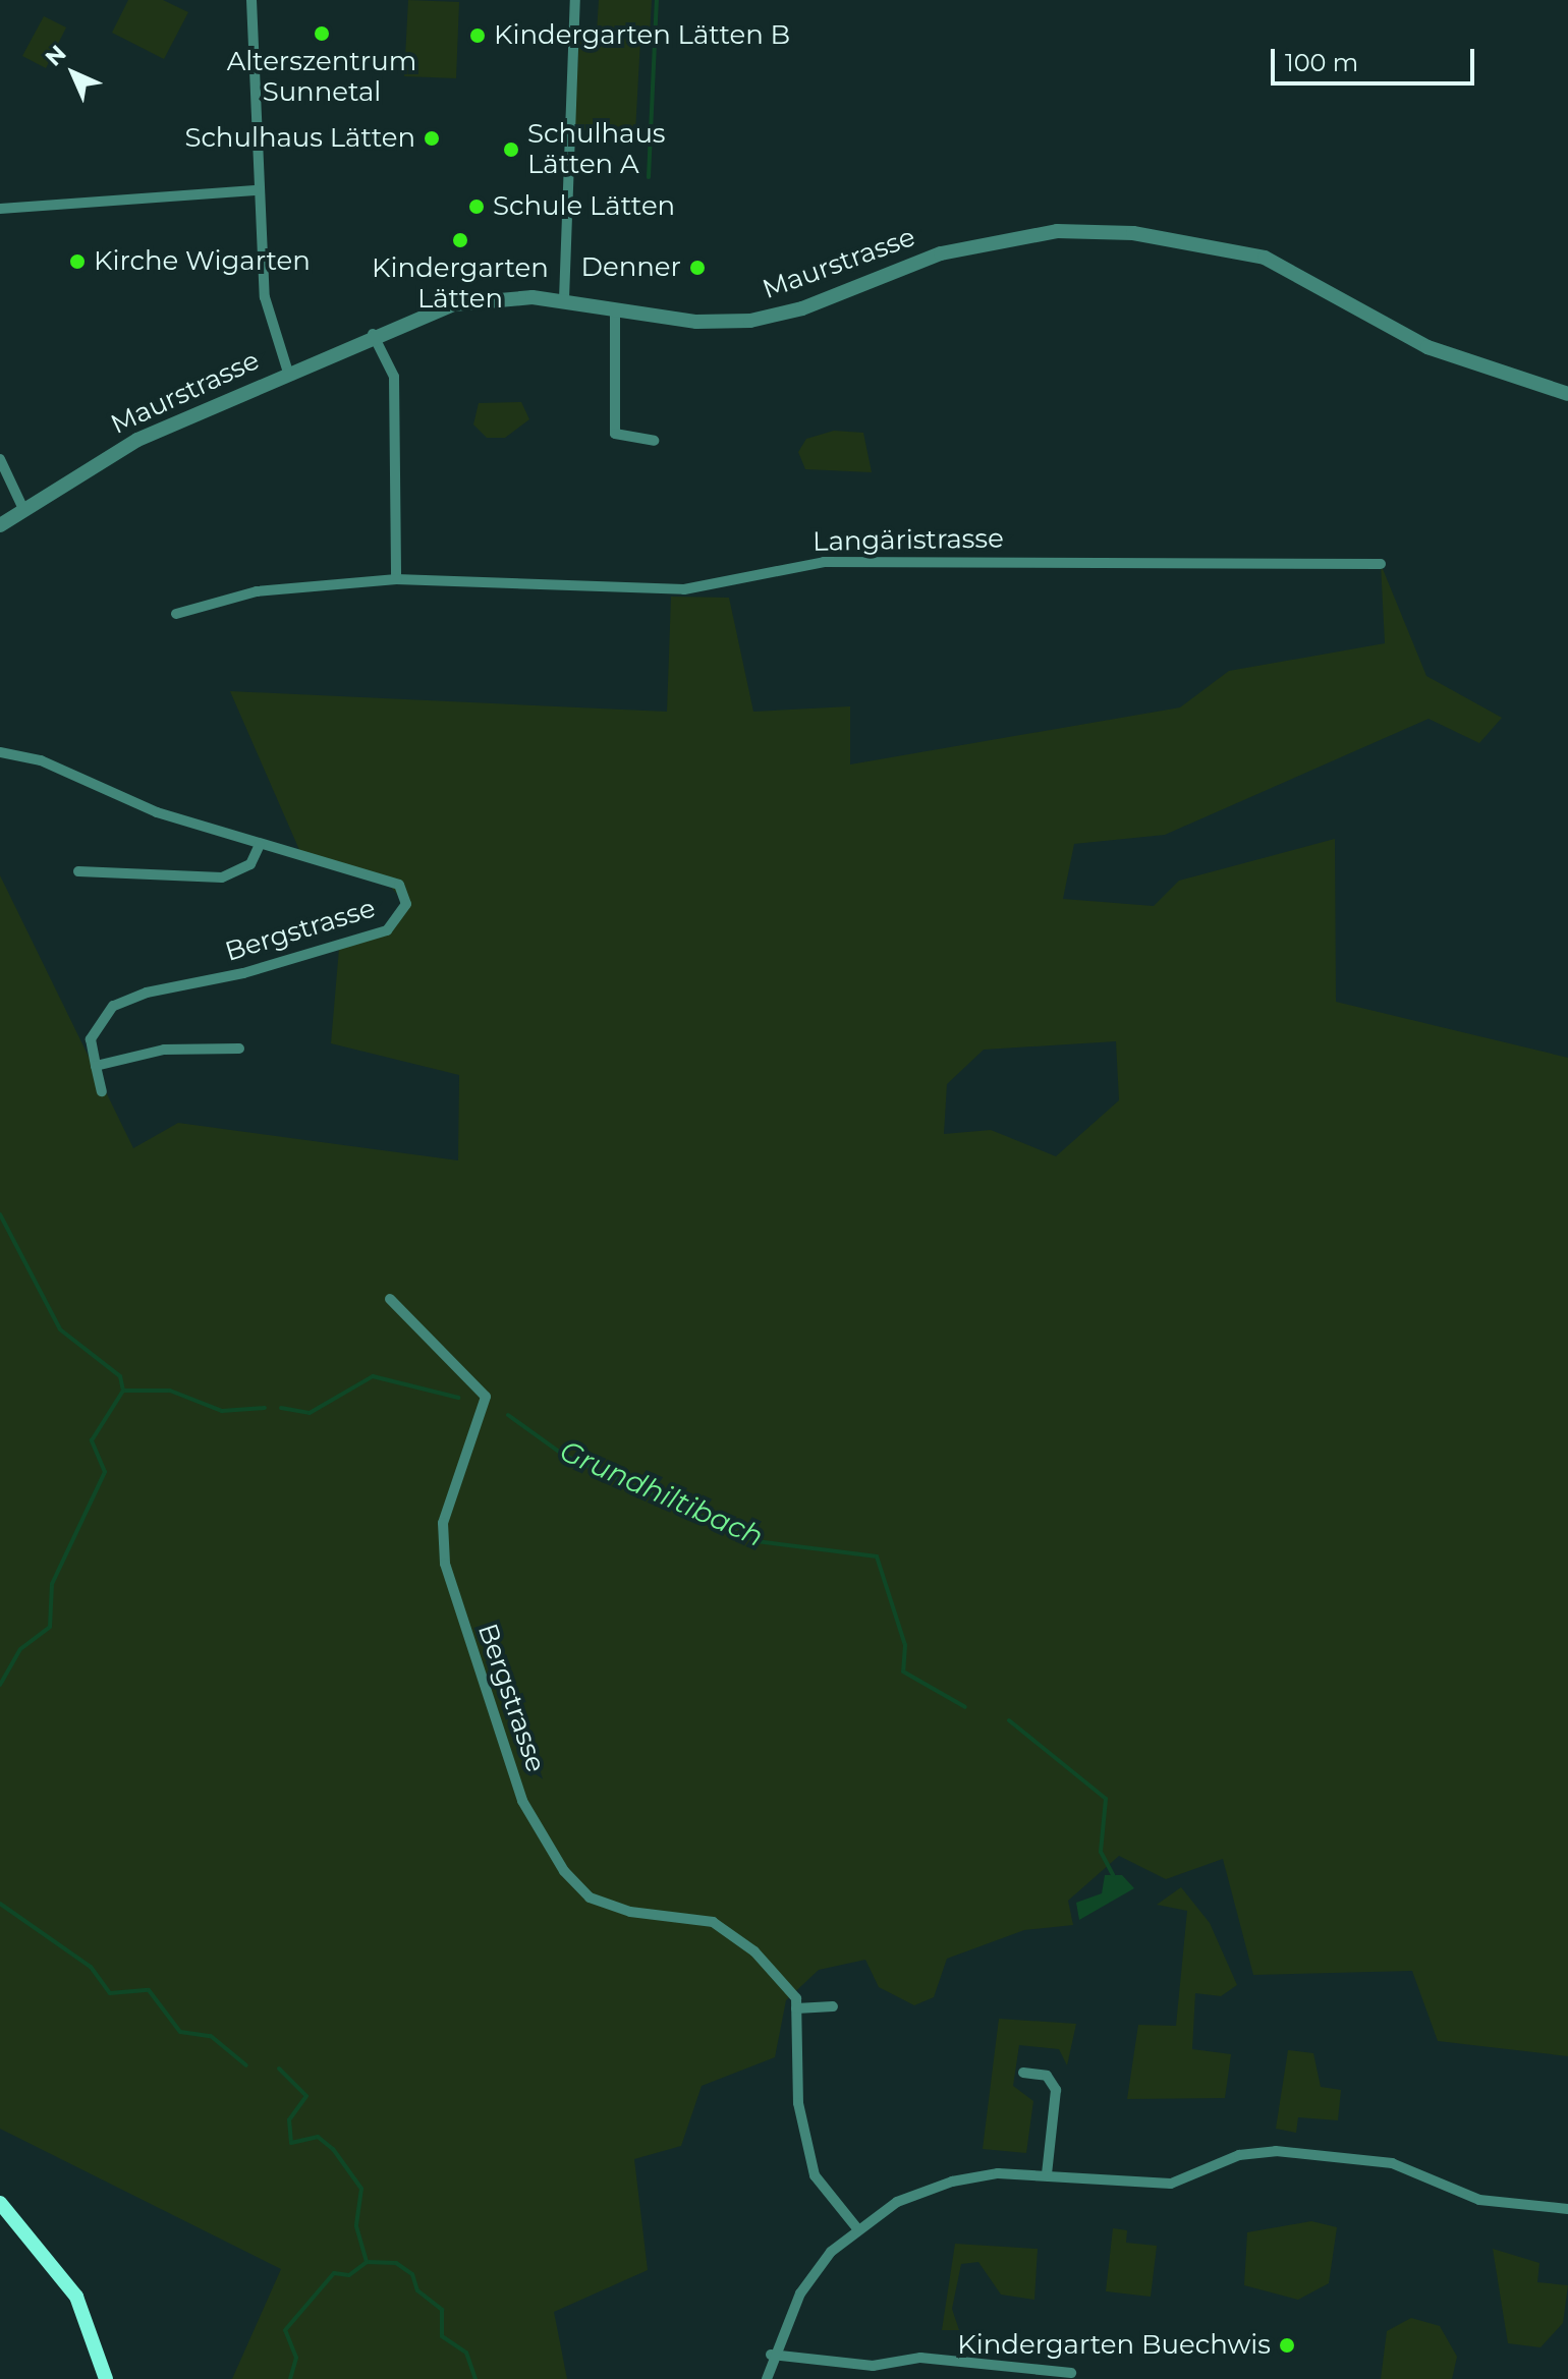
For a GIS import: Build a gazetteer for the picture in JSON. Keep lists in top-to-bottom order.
{
  "streets": {
    "street": ["Maurstrasse", "Langäristrasse", "Bergstrasse"]
  },
  "water": ["Grundhiltibach"],
  "places": [
    "Alterszentrum Sunnetal",
    "Kindergarten Lätten B",
    "Schulhaus Lätten",
    "Schulhaus Lätten A",
    "Schule Lätten",
    "Kindergarten Lätten",
    "Kirche Wigarten",
    "Denner",
    "Kindergarten Buechwis"
  ],
  "scale_bar": "100 m",
  "north": "top left"
}
